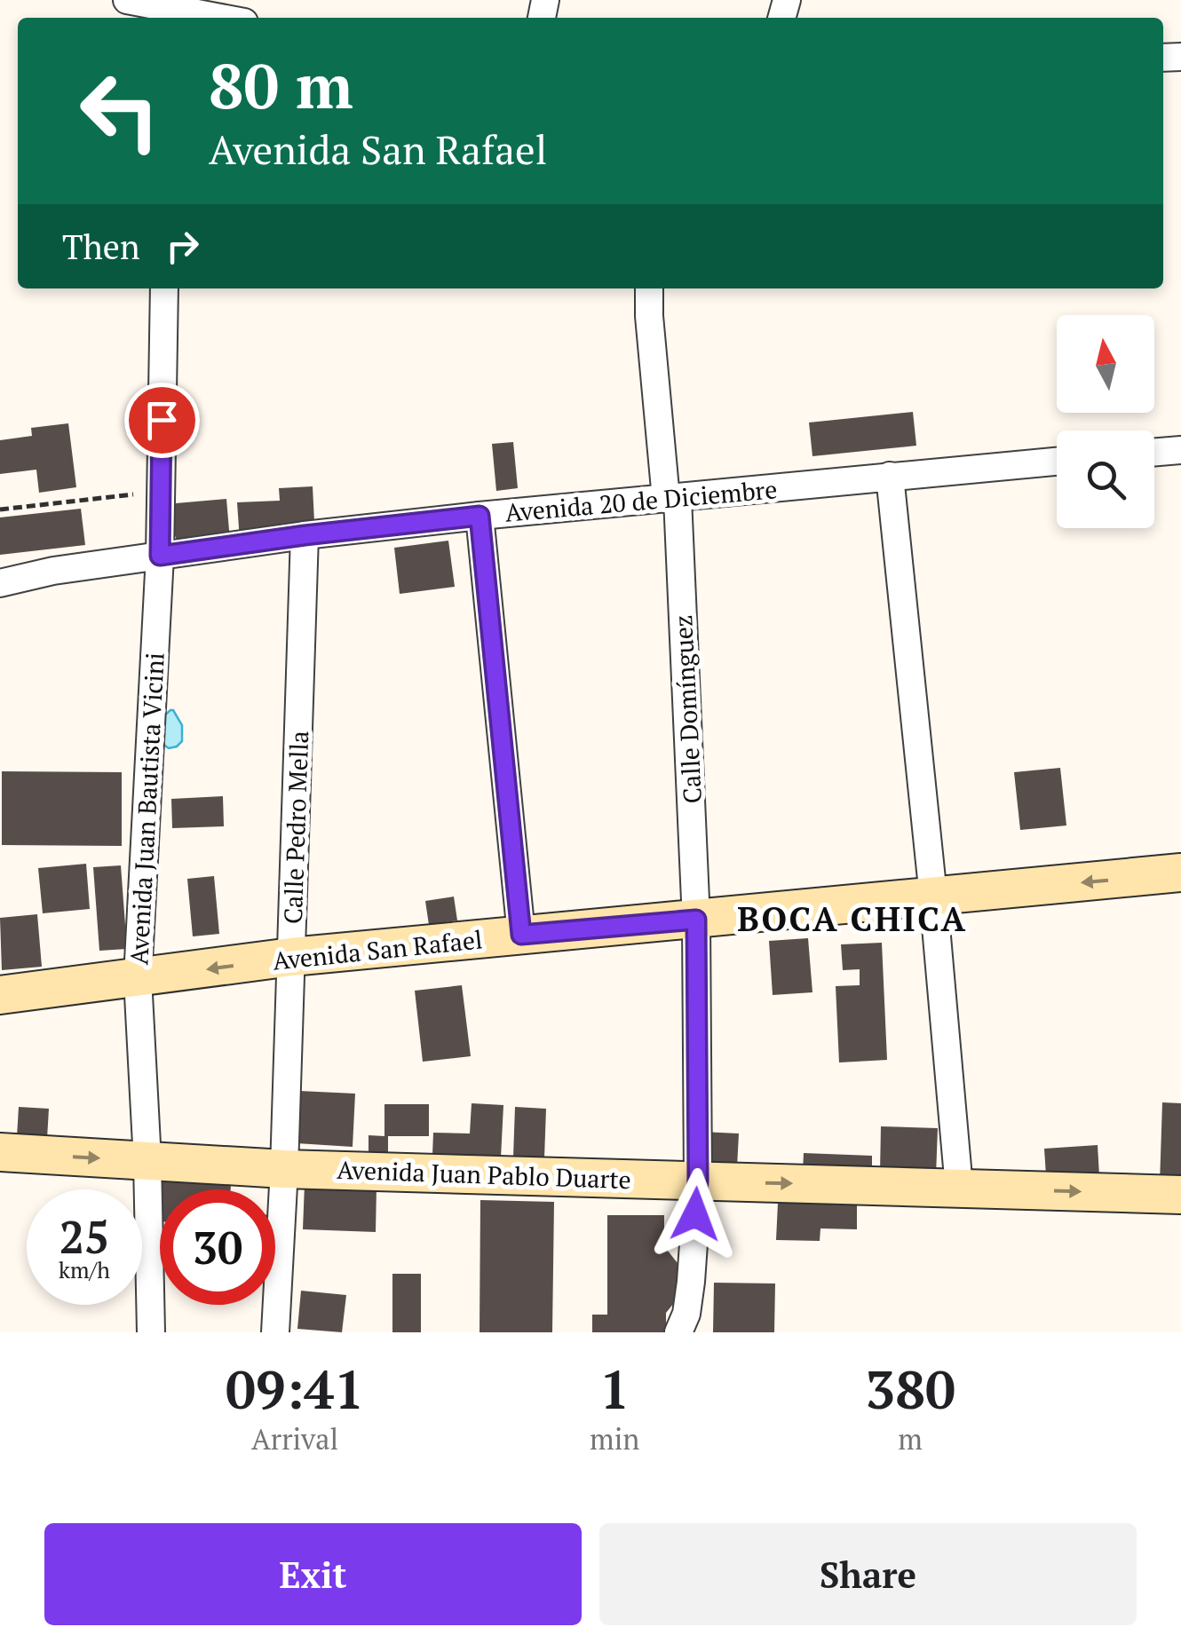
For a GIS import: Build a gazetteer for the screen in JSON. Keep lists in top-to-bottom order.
{
  "streets": {
    "street": [
      "Avenida 20 de Diciembre",
      "Calle Domínguez",
      "Avenida Juan Bautista Vicini",
      "Calle Pedro Mella",
      "Avenida San Rafael",
      "Avenida Juan Pablo Duarte"
    ]
  },
  "crossings": [
    ["Avenida 20 de Diciembre", "Calle Domínguez"],
    ["Avenida 20 de Diciembre", "Avenida Juan Bautista Vicini"],
    ["Avenida 20 de Diciembre", "Calle Pedro Mella"],
    ["Calle Domínguez", "Avenida San Rafael"],
    ["Calle Domínguez", "Avenida Juan Pablo Duarte"],
    ["Avenida Juan Bautista Vicini", "Avenida San Rafael"],
    ["Avenida Juan Bautista Vicini", "Avenida Juan Pablo Duarte"],
    ["Calle Pedro Mella", "Avenida San Rafael"],
    ["Calle Pedro Mella", "Avenida Juan Pablo Duarte"]
  ],
  "one_way": ["Avenida Juan Pablo Duarte"],
  "districts": ["BOCA CHICA"],
  "north": "top",
  "page": {
    "turn": ["80 m", "Avenida San Rafael"],
    "then": "Then",
    "speed": "25 km/h",
    "limit": "30",
    "eta": [
      "09:41",
      "Arrival",
      "1",
      "min",
      "380",
      "m"
    ],
    "buttons": ["Exit", "Share"]
  }
}
